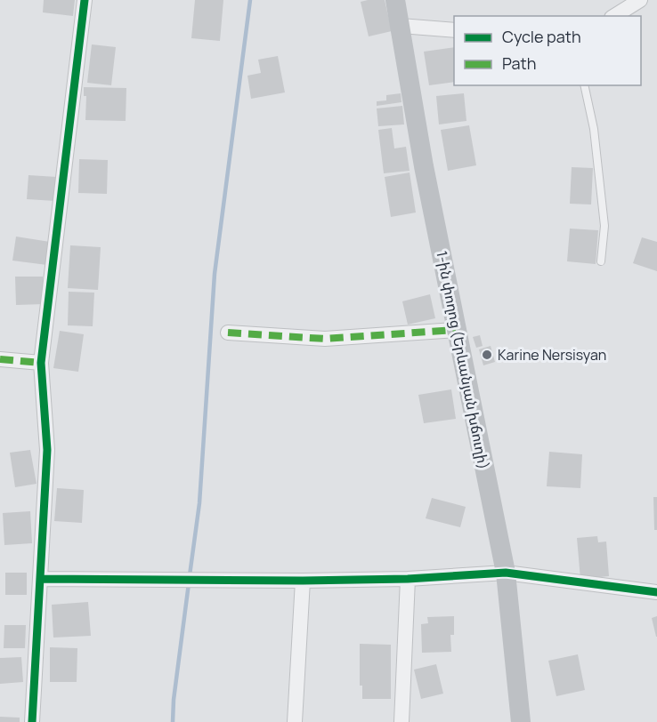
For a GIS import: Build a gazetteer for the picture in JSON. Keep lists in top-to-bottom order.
{
  "streets": {
    "main road": ["1-ին փողոց (Երևանյան խճուղի)"]
  },
  "places": ["Karine Nersisyan"],
  "legend": ["Cycle path", "Path"]
}
